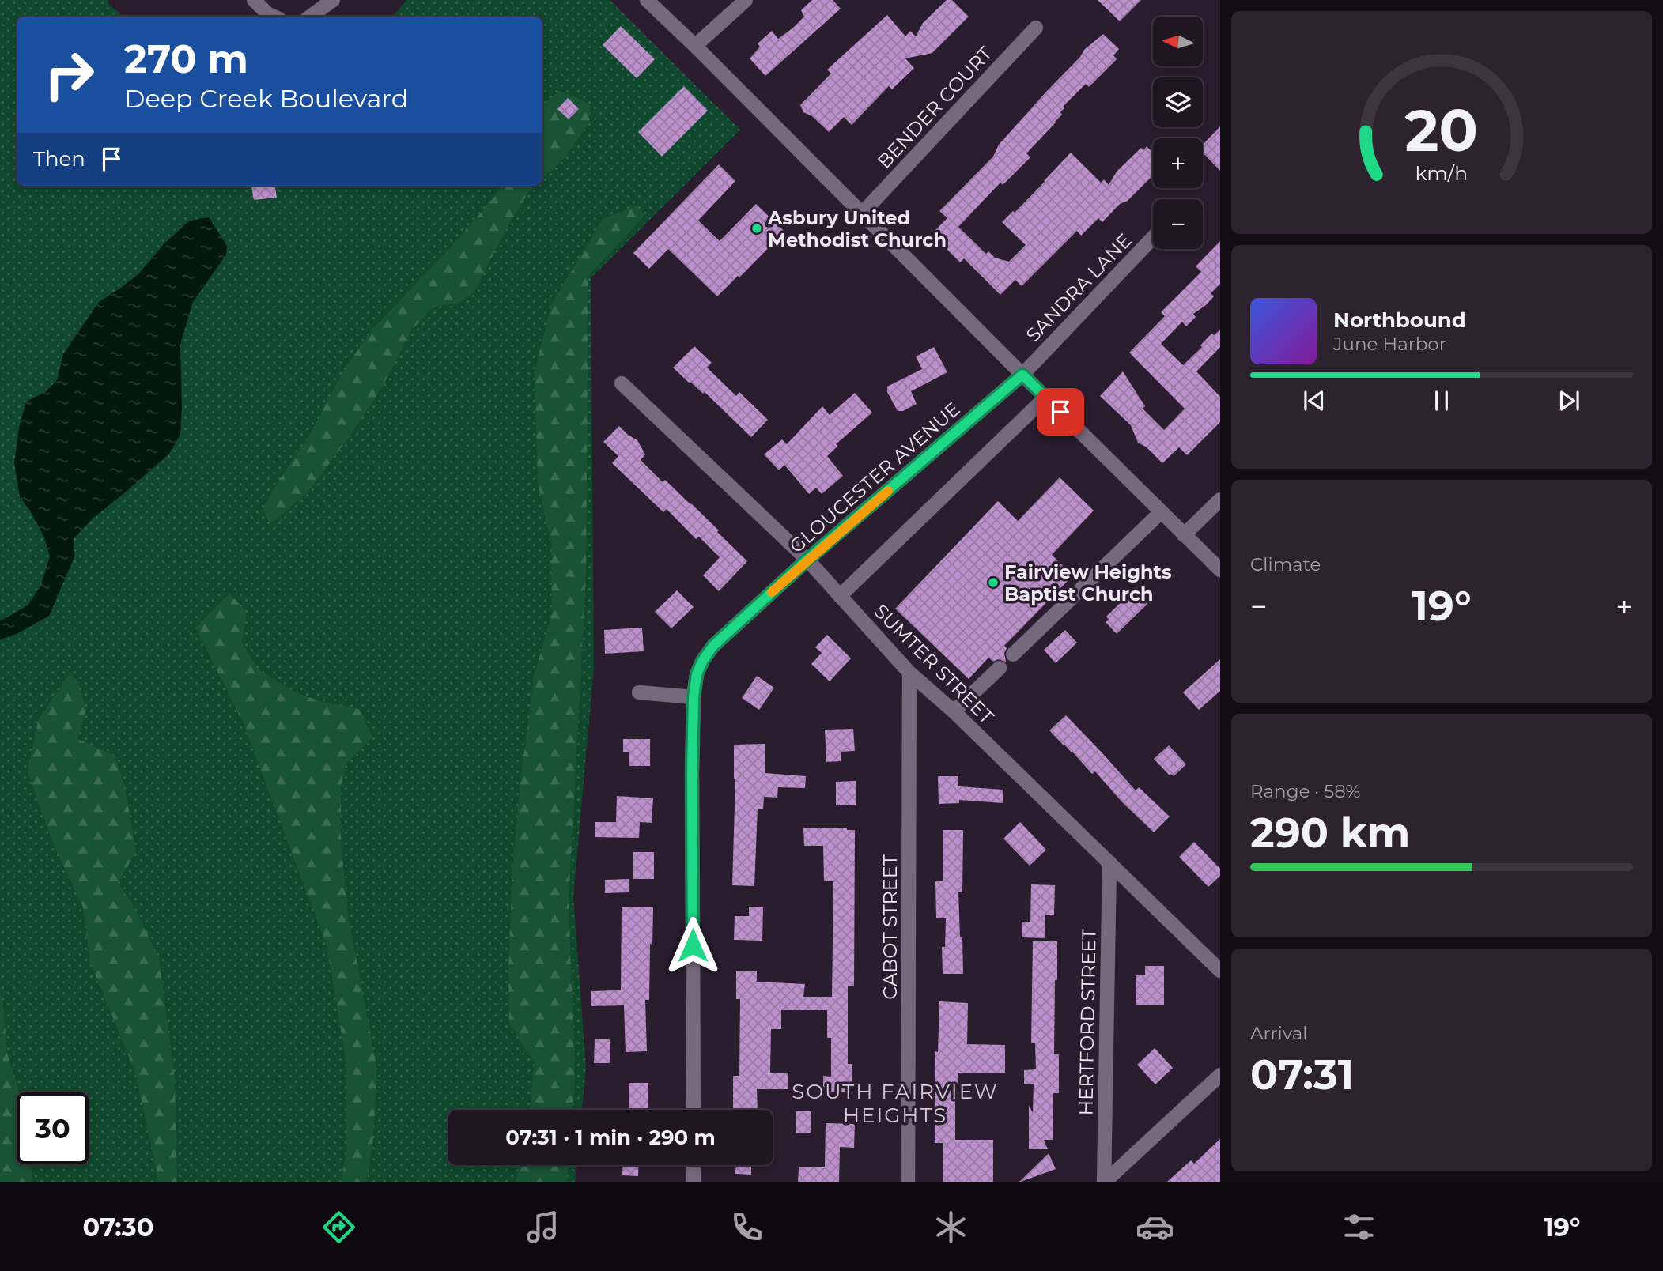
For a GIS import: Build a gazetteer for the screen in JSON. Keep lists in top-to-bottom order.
{
  "streets": {
    "street": [
      "BENDER COURT",
      "SANDRA LANE",
      "GLOUCESTER AVENUE",
      "SUMTER STREET",
      "CABOT STREET",
      "HERTFORD STREET"
    ]
  },
  "crossings": [
    ["SANDRA LANE", "GLOUCESTER AVENUE"],
    ["GLOUCESTER AVENUE", "SUMTER STREET"],
    ["SUMTER STREET", "CABOT STREET"],
    ["SUMTER STREET", "HERTFORD STREET"]
  ],
  "districts": ["SOUTH FAIRVIEW HEIGHTS"],
  "places": ["Asbury United Methodist Church", "Fairview Heights Baptist Church"],
  "north": "left",
  "page": {
    "map_buttons": ["+", "−"],
    "turn": ["270 m", "Deep Creek Boulevard"],
    "then": "Then",
    "song": ["Northbound", "June Harbor"],
    "tile": [
      "Climate",
      ["Range · 58%", "290 km"],
      ["Arrival", "07:31"]
    ],
    "heat": ["−", "19°", "+"],
    "limit": "30",
    "trip": "07:31 · 1 min · 290 m",
    "tabs": ["07:30", "19°"],
    "gauge": ["20", "km/h"]
  }
}
